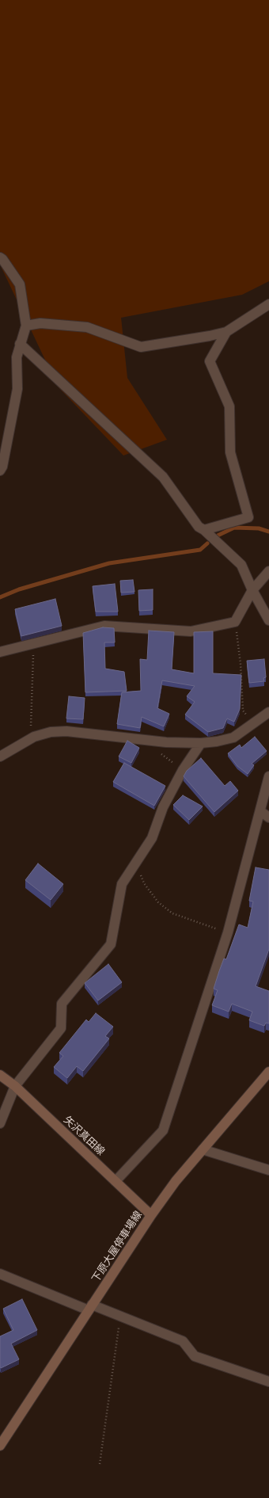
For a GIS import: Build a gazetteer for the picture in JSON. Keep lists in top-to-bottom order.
{
  "streets": {
    "main road": ["矢沢真田線", "下原大屋停車場線"]
  },
  "crossings": [
    ["矢沢真田線", "下原大屋停車場線"]
  ]
}
